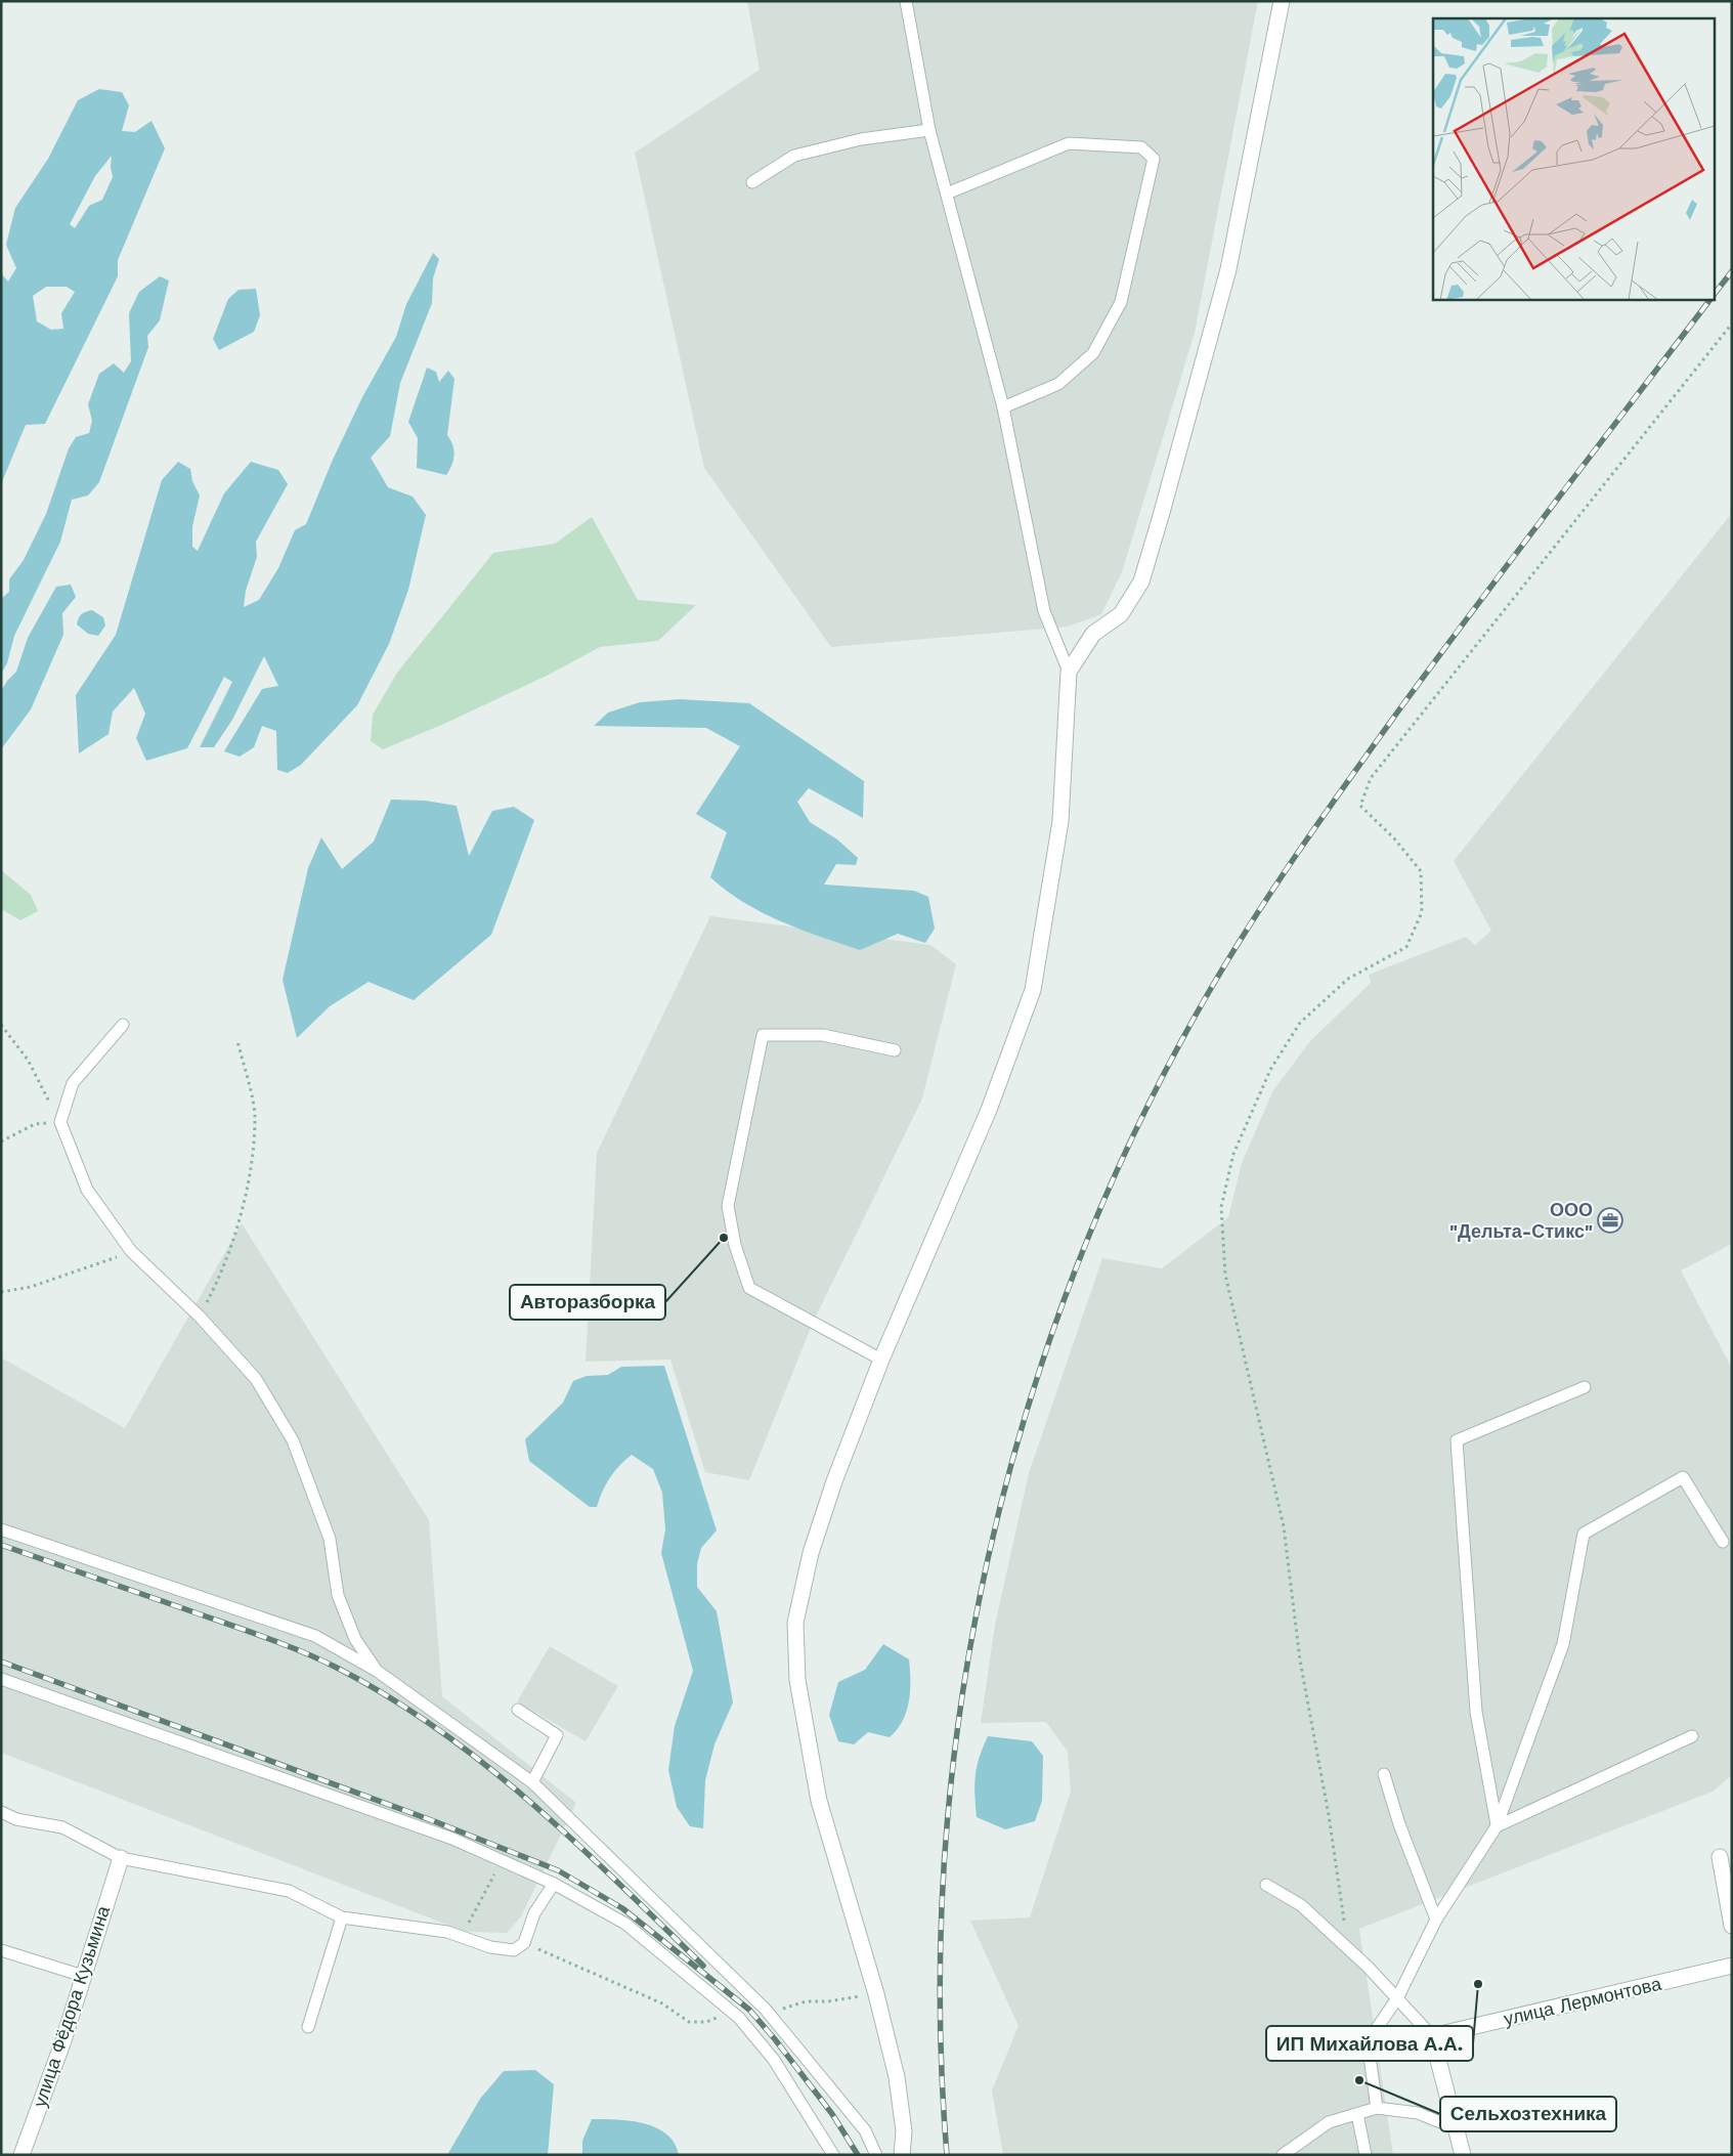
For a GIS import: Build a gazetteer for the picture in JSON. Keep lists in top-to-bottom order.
{
  "streets": {
    "street": ["улица Лермонтова", "улица Фёдора Кузьмина"]
  },
  "places": {
    "office": ["ООО \"Дельта-Стикс\""],
    "other": ["Авторазборка", "ИП Михайлова А.А.", "Сельхозтехника"]
  }
}
